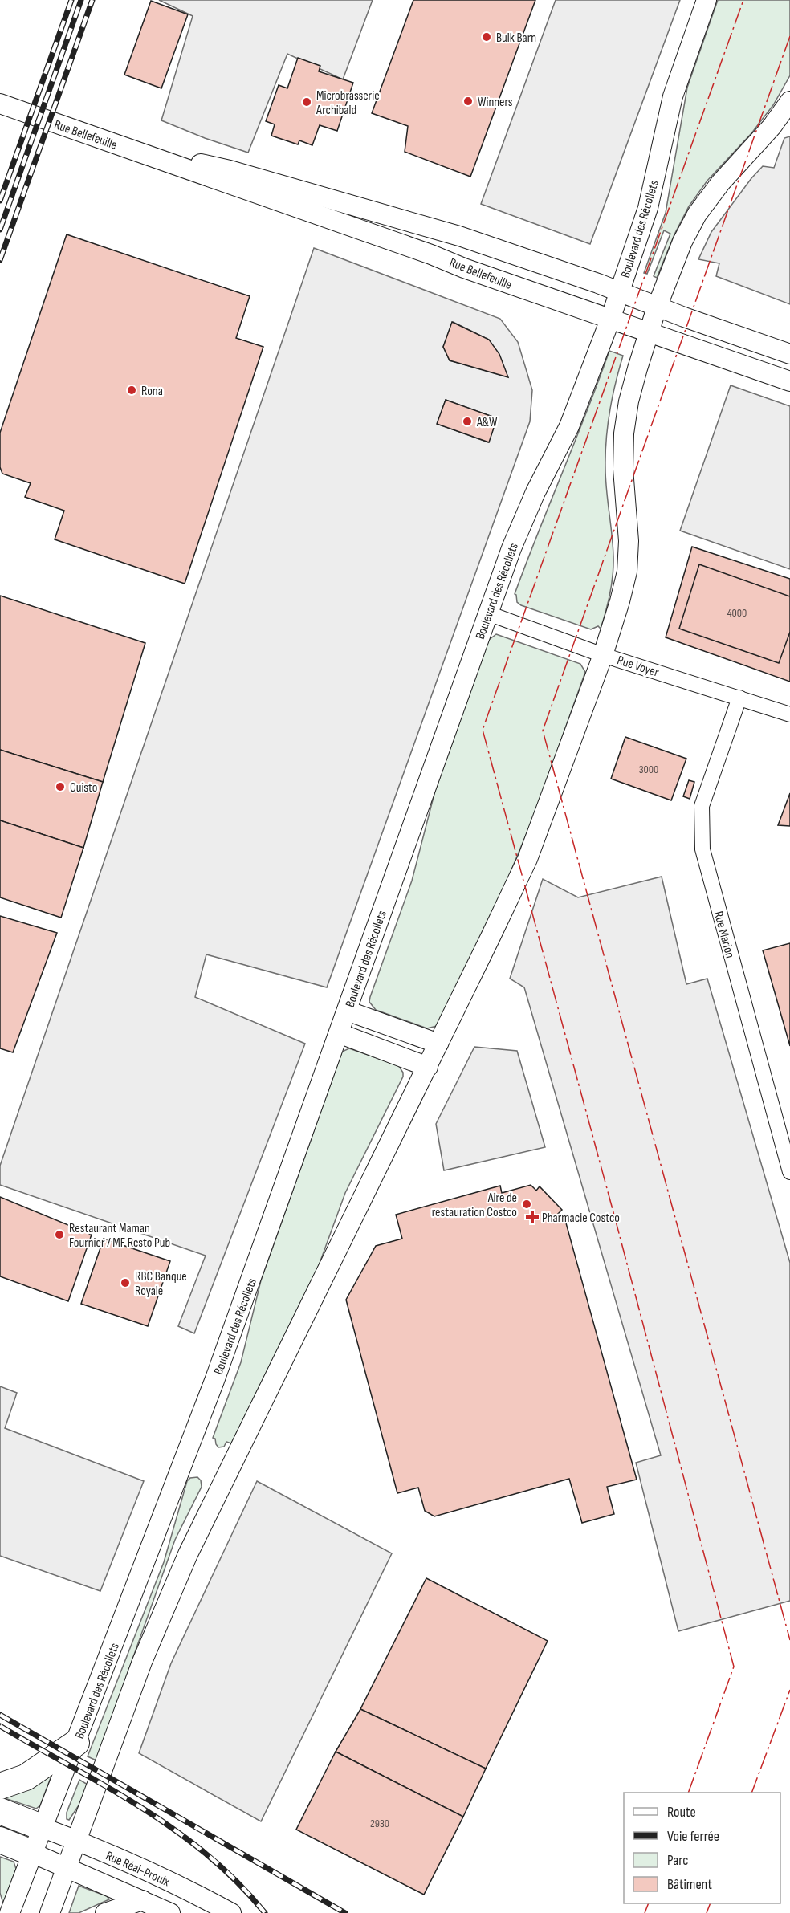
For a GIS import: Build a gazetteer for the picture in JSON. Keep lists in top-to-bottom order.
{
  "streets": {
    "main road": ["Rue Bellefeuille", "Boulevard des Récollets", "Rue Réal-Proulx"],
    "street": ["Rue Voyer", "Rue Marion"]
  },
  "crossings": [
    ["Rue Bellefeuille", "Boulevard des Récollets"],
    ["Boulevard des Récollets", "Rue Voyer"],
    ["Boulevard des Récollets", "Rue Réal-Proulx"],
    ["Rue Voyer", "Rue Marion"]
  ],
  "places": {
    "other": [
      "Bulk Barn",
      "Winners",
      "Microbrasserie Archibald",
      "Rona",
      "A&W",
      "Cuisto",
      "Aire de restauration Costco",
      "Restaurant Maman Fournier / MF Resto Pub",
      "RBC Banque Royale"
    ],
    "health": ["Pharmacie Costco"]
  },
  "house_numbers": ["4000", "3000", "2930"],
  "legend": [
    "Route",
    "Voie ferrée",
    "Parc",
    "Bâtiment"
  ]
}
